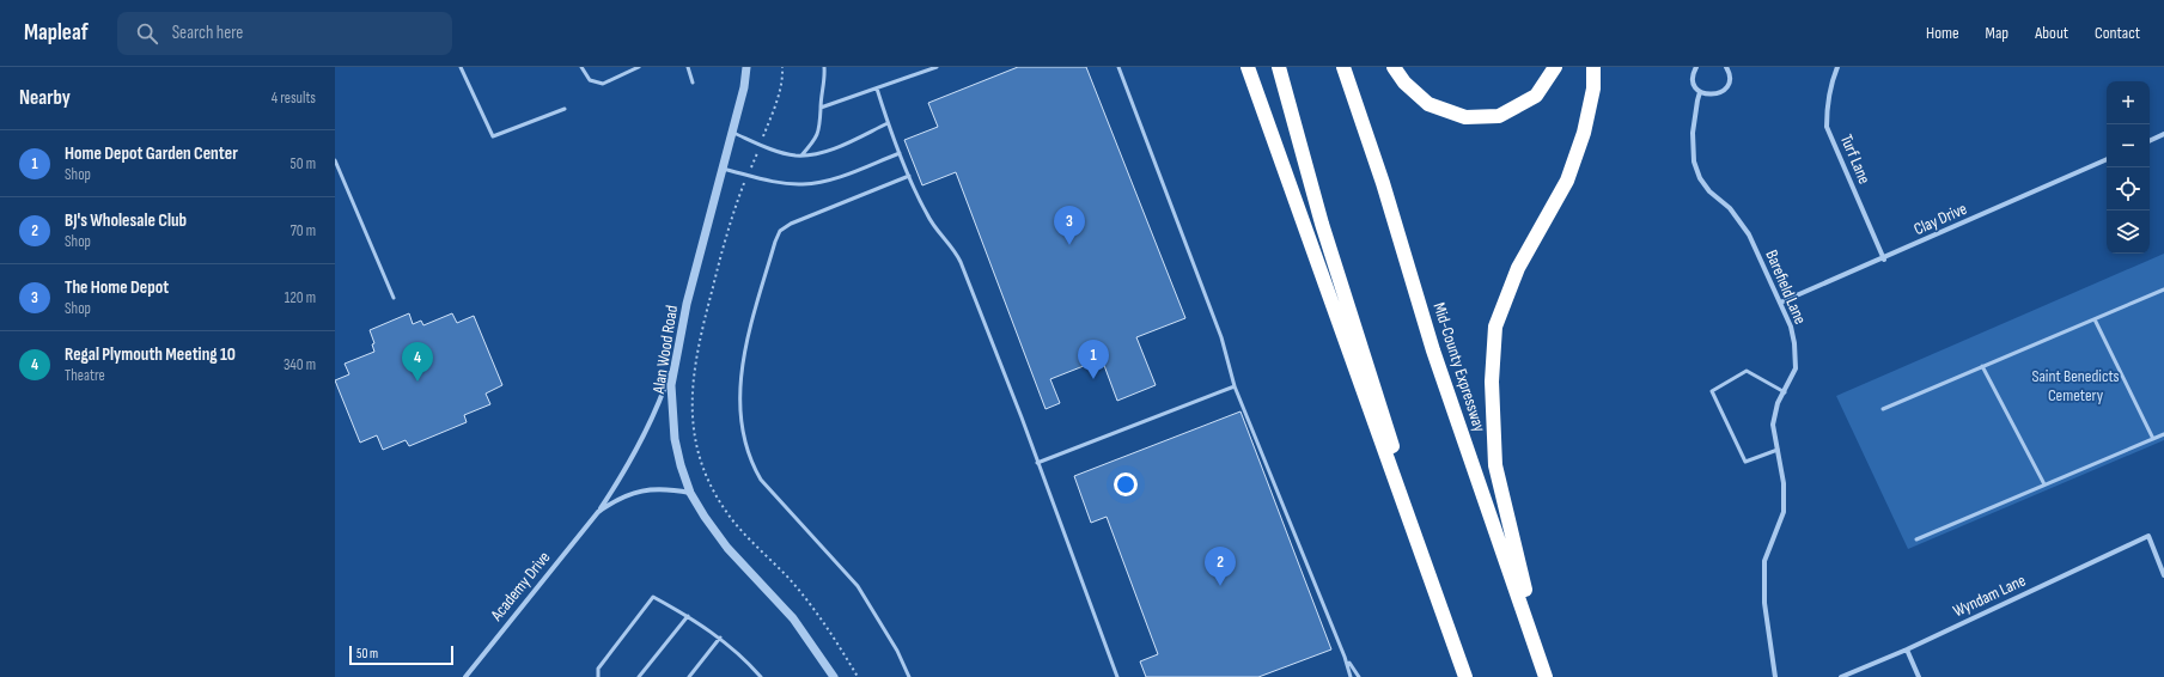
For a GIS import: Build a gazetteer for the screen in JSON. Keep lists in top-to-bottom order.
{
  "streets": {
    "highway": ["Mid-County Expressway"],
    "street": [
      "Turf Lane",
      "Clay Drive",
      "Barefield Lane",
      "Alan Wood Road",
      "Academy Drive",
      "Wyndam Lane"
    ]
  },
  "crossings": [
    ["Turf Lane", "Clay Drive"],
    ["Clay Drive", "Barefield Lane"],
    ["Alan Wood Road", "Academy Drive"]
  ],
  "parks": ["Saint Benedicts Cemetery"],
  "scale_bar": "50 m",
  "page": {
    "header": "Mapleaf",
    "search": "Search here",
    "nav": [
      "Home",
      "Map",
      "About",
      "Contact"
    ],
    "heading": ["Nearby", "4 results"],
    "map_buttons": ["+", "−"],
    "list": [
      {
        "mark": "1",
        "name": "Home Depot Garden Center",
        "note": "Shop",
        "value": "50 m"
      },
      {
        "mark": "2",
        "name": "BJ's Wholesale Club",
        "note": "Shop",
        "value": "70 m"
      },
      {
        "mark": "3",
        "name": "The Home Depot",
        "note": "Shop",
        "value": "120 m"
      },
      {
        "mark": "4",
        "name": "Regal Plymouth Meeting 10",
        "note": "Theatre",
        "value": "340 m"
      }
    ],
    "pins": [
      "3",
      "1",
      "4",
      "2"
    ],
    "scale": "50 m"
  }
}
